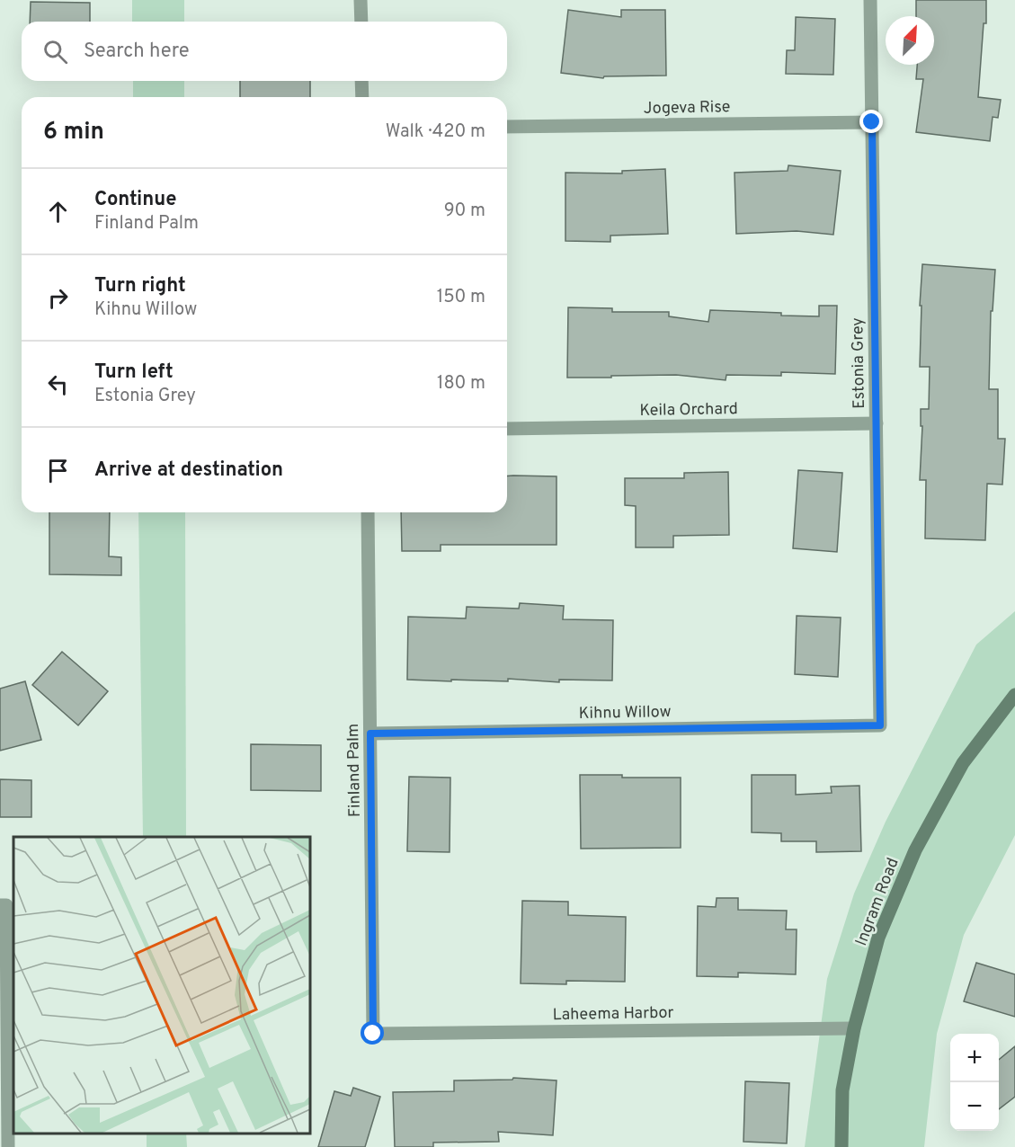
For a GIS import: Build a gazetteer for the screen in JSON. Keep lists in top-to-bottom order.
{
  "streets": {
    "street": [
      "Jogeva Rise",
      "Estonia Grey",
      "Keila Orchard",
      "Kihnu Willow",
      "Finland Palm",
      "Ingram Road",
      "Laheema Harbor"
    ]
  },
  "crossings": [
    ["Jogeva Rise", "Estonia Grey"],
    ["Estonia Grey", "Keila Orchard"],
    ["Estonia Grey", "Kihnu Willow"],
    ["Kihnu Willow", "Finland Palm"],
    ["Finland Palm", "Laheema Harbor"],
    ["Ingram Road", "Laheema Harbor"]
  ],
  "north": "top right",
  "page": {
    "search": "Search here",
    "heading": ["6 min", "Walk · 420 m"],
    "list": [
      ["Continue", "Finland Palm", "90 m"],
      ["Turn right", "Kihnu Willow", "150 m"],
      ["Turn left", "Estonia Grey", "180 m"],
      "Arrive at destination"
    ],
    "map_buttons": ["+", "−"]
  }
}
